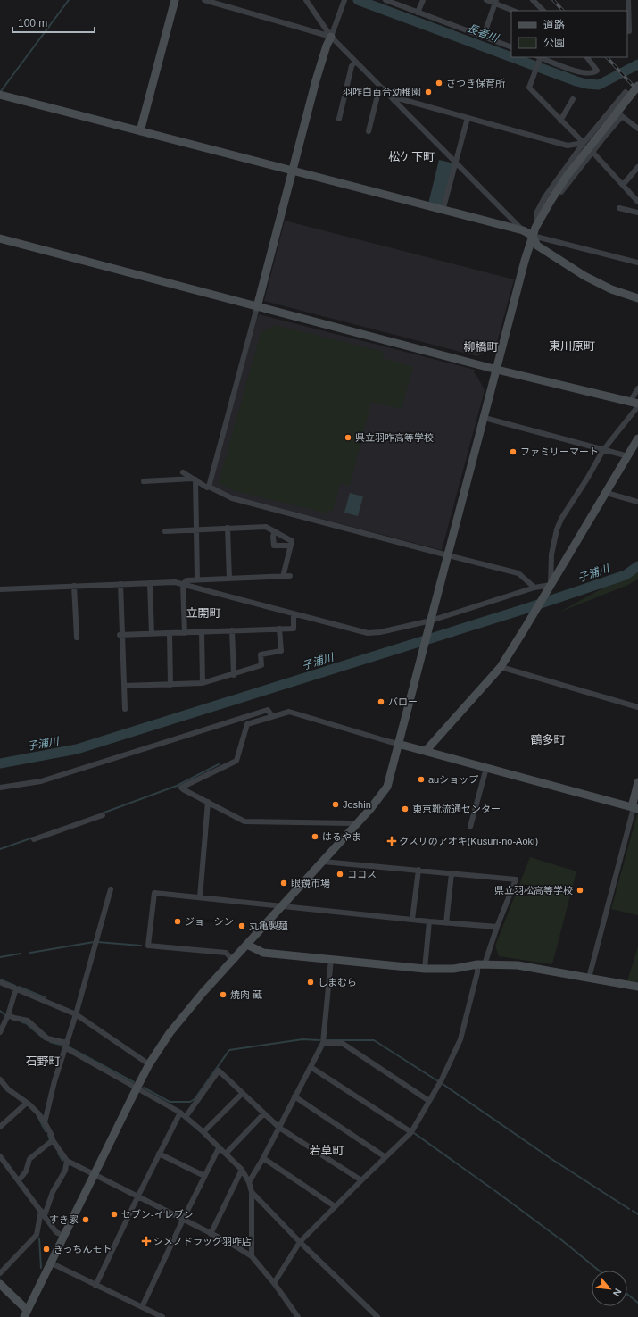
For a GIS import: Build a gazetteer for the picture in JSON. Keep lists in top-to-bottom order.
{
  "districts": [
    "松ケ下町",
    "東川原町",
    "柳橋町",
    "立開町",
    "鶴多町",
    "石野町",
    "若草町"
  ],
  "water": ["長者川", "子浦川"],
  "places": {
    "other": [
      "さつき保育所",
      "羽咋白百合幼稚園",
      "県立羽咋高等学校",
      "ファミリーマート",
      "バロー",
      "auショップ",
      "Joshin",
      "東京靴流通センター",
      "はるやま",
      "ココス",
      "眼鏡市場",
      "県立羽松高等学校",
      "ジョーシン",
      "丸亀製麺",
      "しまむら",
      "焼肉 蔵",
      "セブン-イレブン",
      "すき家",
      "きっちんモト"
    ],
    "health": ["クスリのアオキ(Kusuri-no-Aoki)", "シメノドラッグ羽咋店"]
  },
  "legend": ["道路", "公園"],
  "scale_bar": "100 m",
  "north": "bottom right"
}
